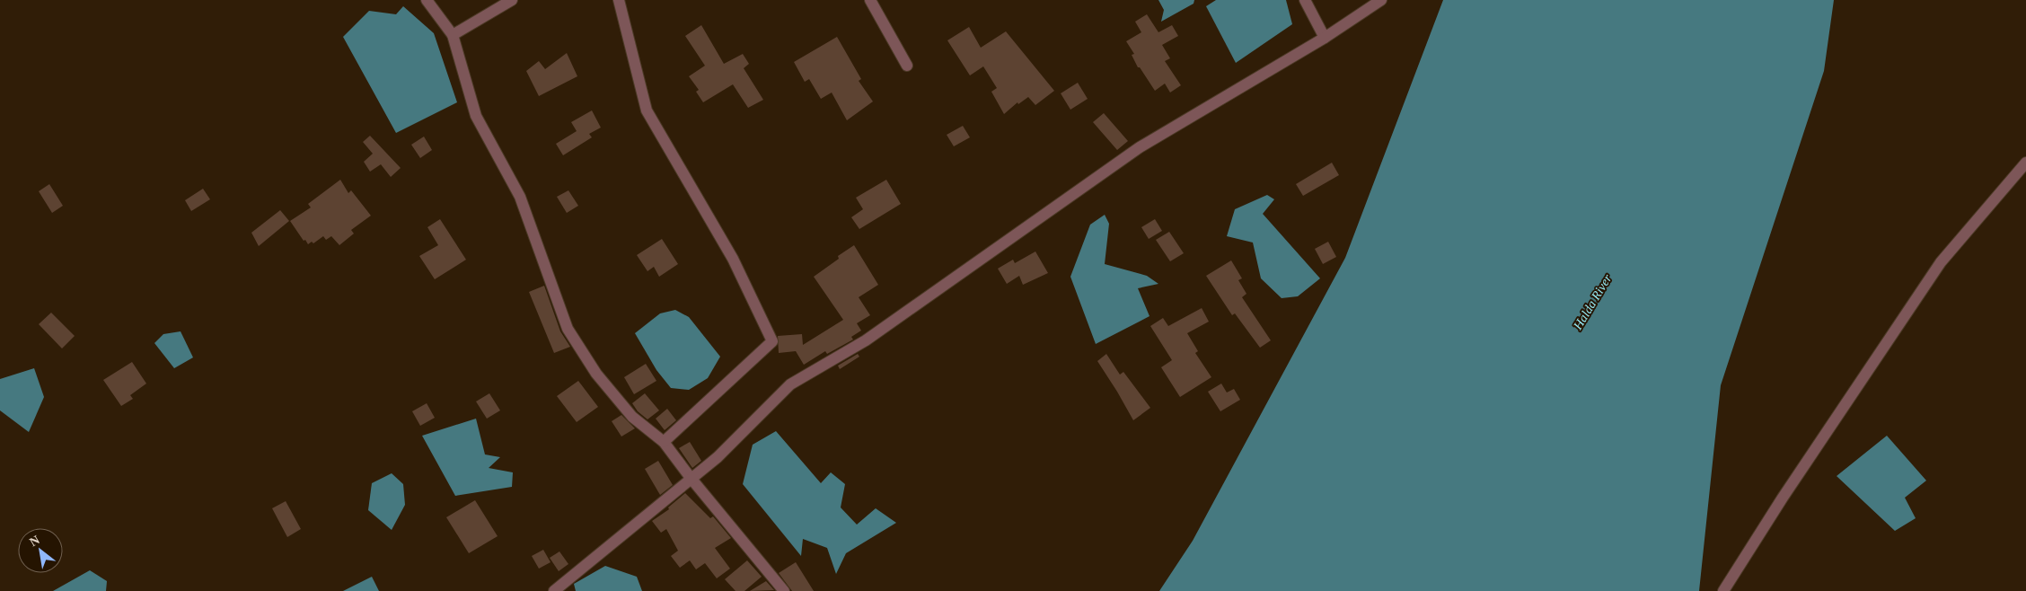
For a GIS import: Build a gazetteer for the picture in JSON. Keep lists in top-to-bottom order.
{
  "water": ["Halda River"],
  "north": "top left"
}
